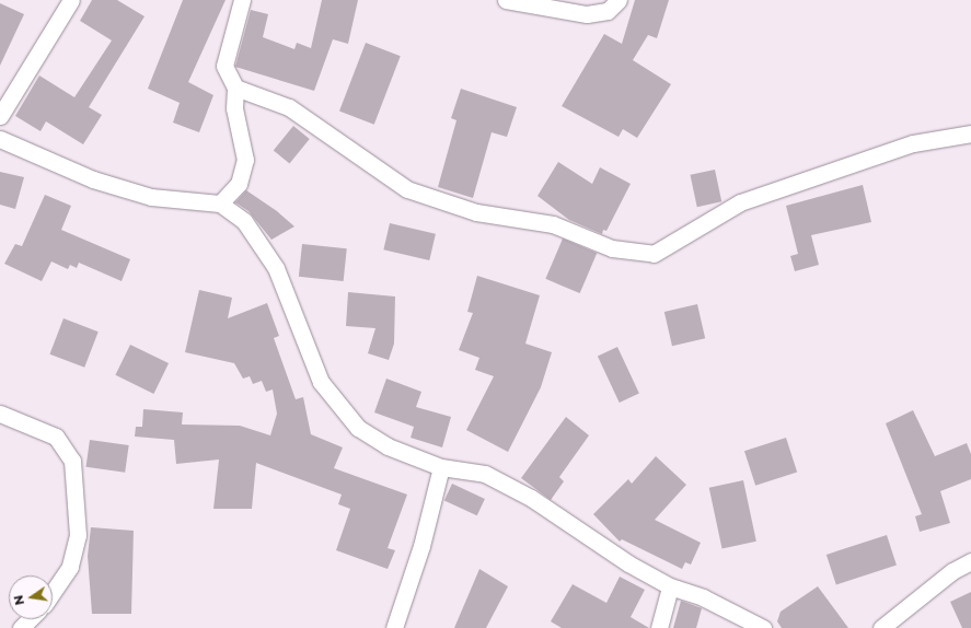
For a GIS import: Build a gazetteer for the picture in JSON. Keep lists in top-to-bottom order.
{
  "north": "left"
}
